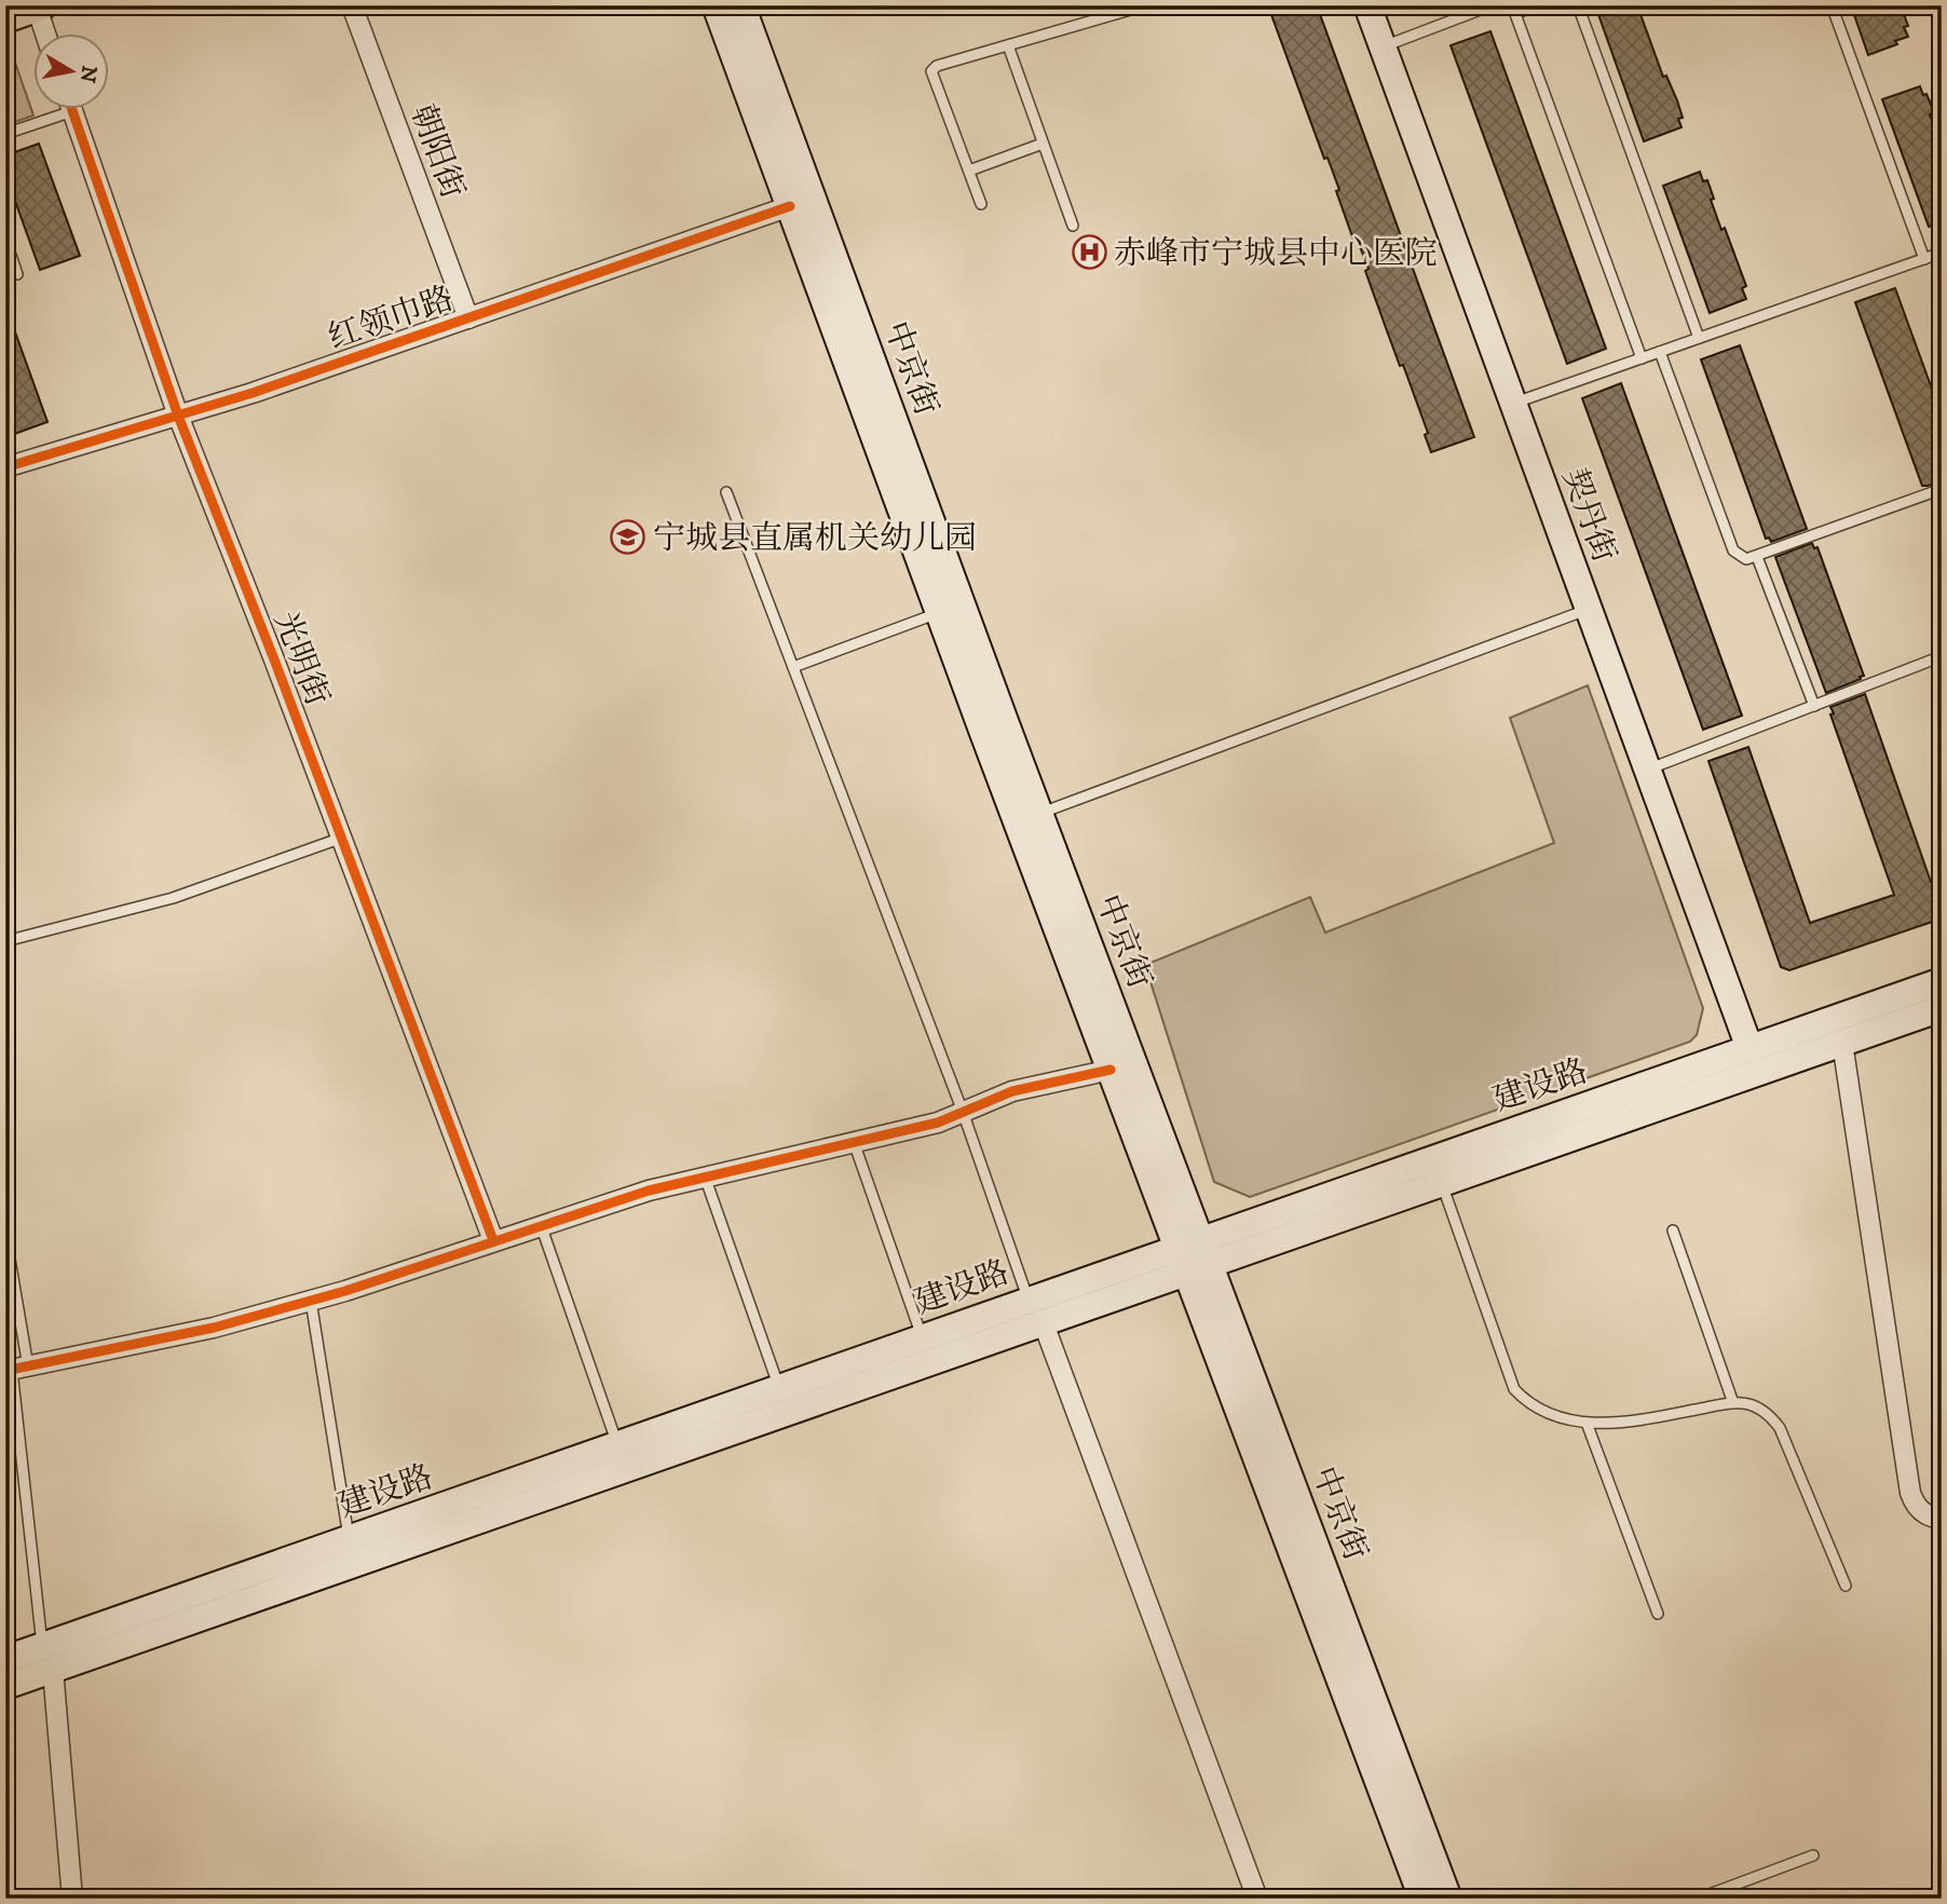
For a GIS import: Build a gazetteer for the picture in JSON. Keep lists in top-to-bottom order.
{
  "streets": {
    "main road": ["中京街", "契丹街", "建设路"],
    "street": ["朝阳街", "红领巾路", "光明街"]
  },
  "crossings": [
    ["朝阳街", "红领巾路"],
    ["红领巾路", "中京街"],
    ["红领巾路", "光明街"],
    ["中京街", "建设路"],
    ["契丹街", "建设路"]
  ],
  "places": {
    "hospital": ["赤峰市宁城县中心医院"],
    "school or university": ["宁城县直属机关幼儿园"]
  },
  "north": "right"
}
